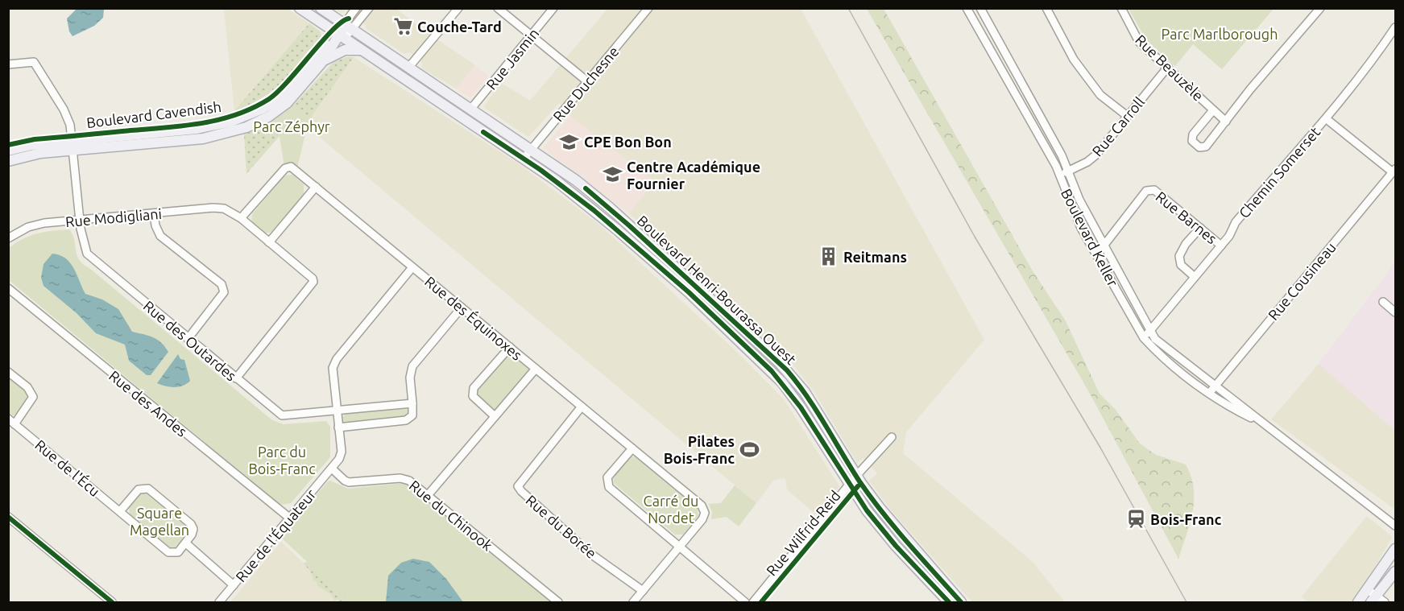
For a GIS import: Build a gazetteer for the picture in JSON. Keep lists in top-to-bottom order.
{
  "streets": {
    "main road": ["Boulevard Cavendish", "Boulevard Henri-Bourassa Ouest"],
    "street": [
      "Rue Jasmin",
      "Rue Beauzèle",
      "Rue Duchesne",
      "Rue Carroll",
      "Chemin Somerset",
      "Rue Modigliani",
      "Rue Barnes",
      "Boulevard Keller",
      "Rue Cousineau",
      "Rue des Équinoxes",
      "Rue des Outardes",
      "Rue des Andes",
      "Rue de l'Écu",
      "Rue du Chinook",
      "Rue du Borée",
      "Rue Wilfrid-Reid",
      "Rue de l'Équateur"
    ]
  },
  "crossings": [
    ["Rue Jasmin", "Boulevard Henri-Bourassa Ouest"],
    ["Rue Beauzèle", "Rue Carroll"],
    ["Rue Duchesne", "Boulevard Henri-Bourassa Ouest"],
    ["Boulevard Cavendish", "Boulevard Henri-Bourassa Ouest"],
    ["Boulevard Cavendish", "Rue des Outardes"],
    ["Rue Carroll", "Boulevard Keller"],
    ["Chemin Somerset", "Rue Barnes"],
    ["Chemin Somerset", "Boulevard Keller"],
    ["Rue Modigliani", "Rue des Équinoxes"],
    ["Rue Modigliani", "Rue des Outardes"],
    ["Rue Barnes", "Boulevard Keller"],
    ["Boulevard Keller", "Rue Cousineau"],
    ["Boulevard Henri-Bourassa Ouest", "Rue Wilfrid-Reid"],
    ["Rue des Équinoxes", "Rue du Borée"],
    ["Rue des Équinoxes", "Rue de l'Équateur"],
    ["Rue des Outardes", "Rue de l'Équateur"],
    ["Rue des Andes", "Rue de l'Équateur"],
    ["Rue du Chinook", "Rue de l'Équateur"]
  ],
  "parks": [
    "Parc Marlborough",
    "Parc Zéphyr",
    "Parc du Bois-Franc",
    "Carré du Nordet",
    "Square Magellan"
  ],
  "places": {
    "supermarket": ["Couche-Tard"],
    "school or university": ["CPE Bon Bon", "Centre Académique Fournier"],
    "building": ["Reitmans"],
    "sports": ["Pilates Bois-Franc"],
    "station": ["Bois-Franc"]
  }
}
